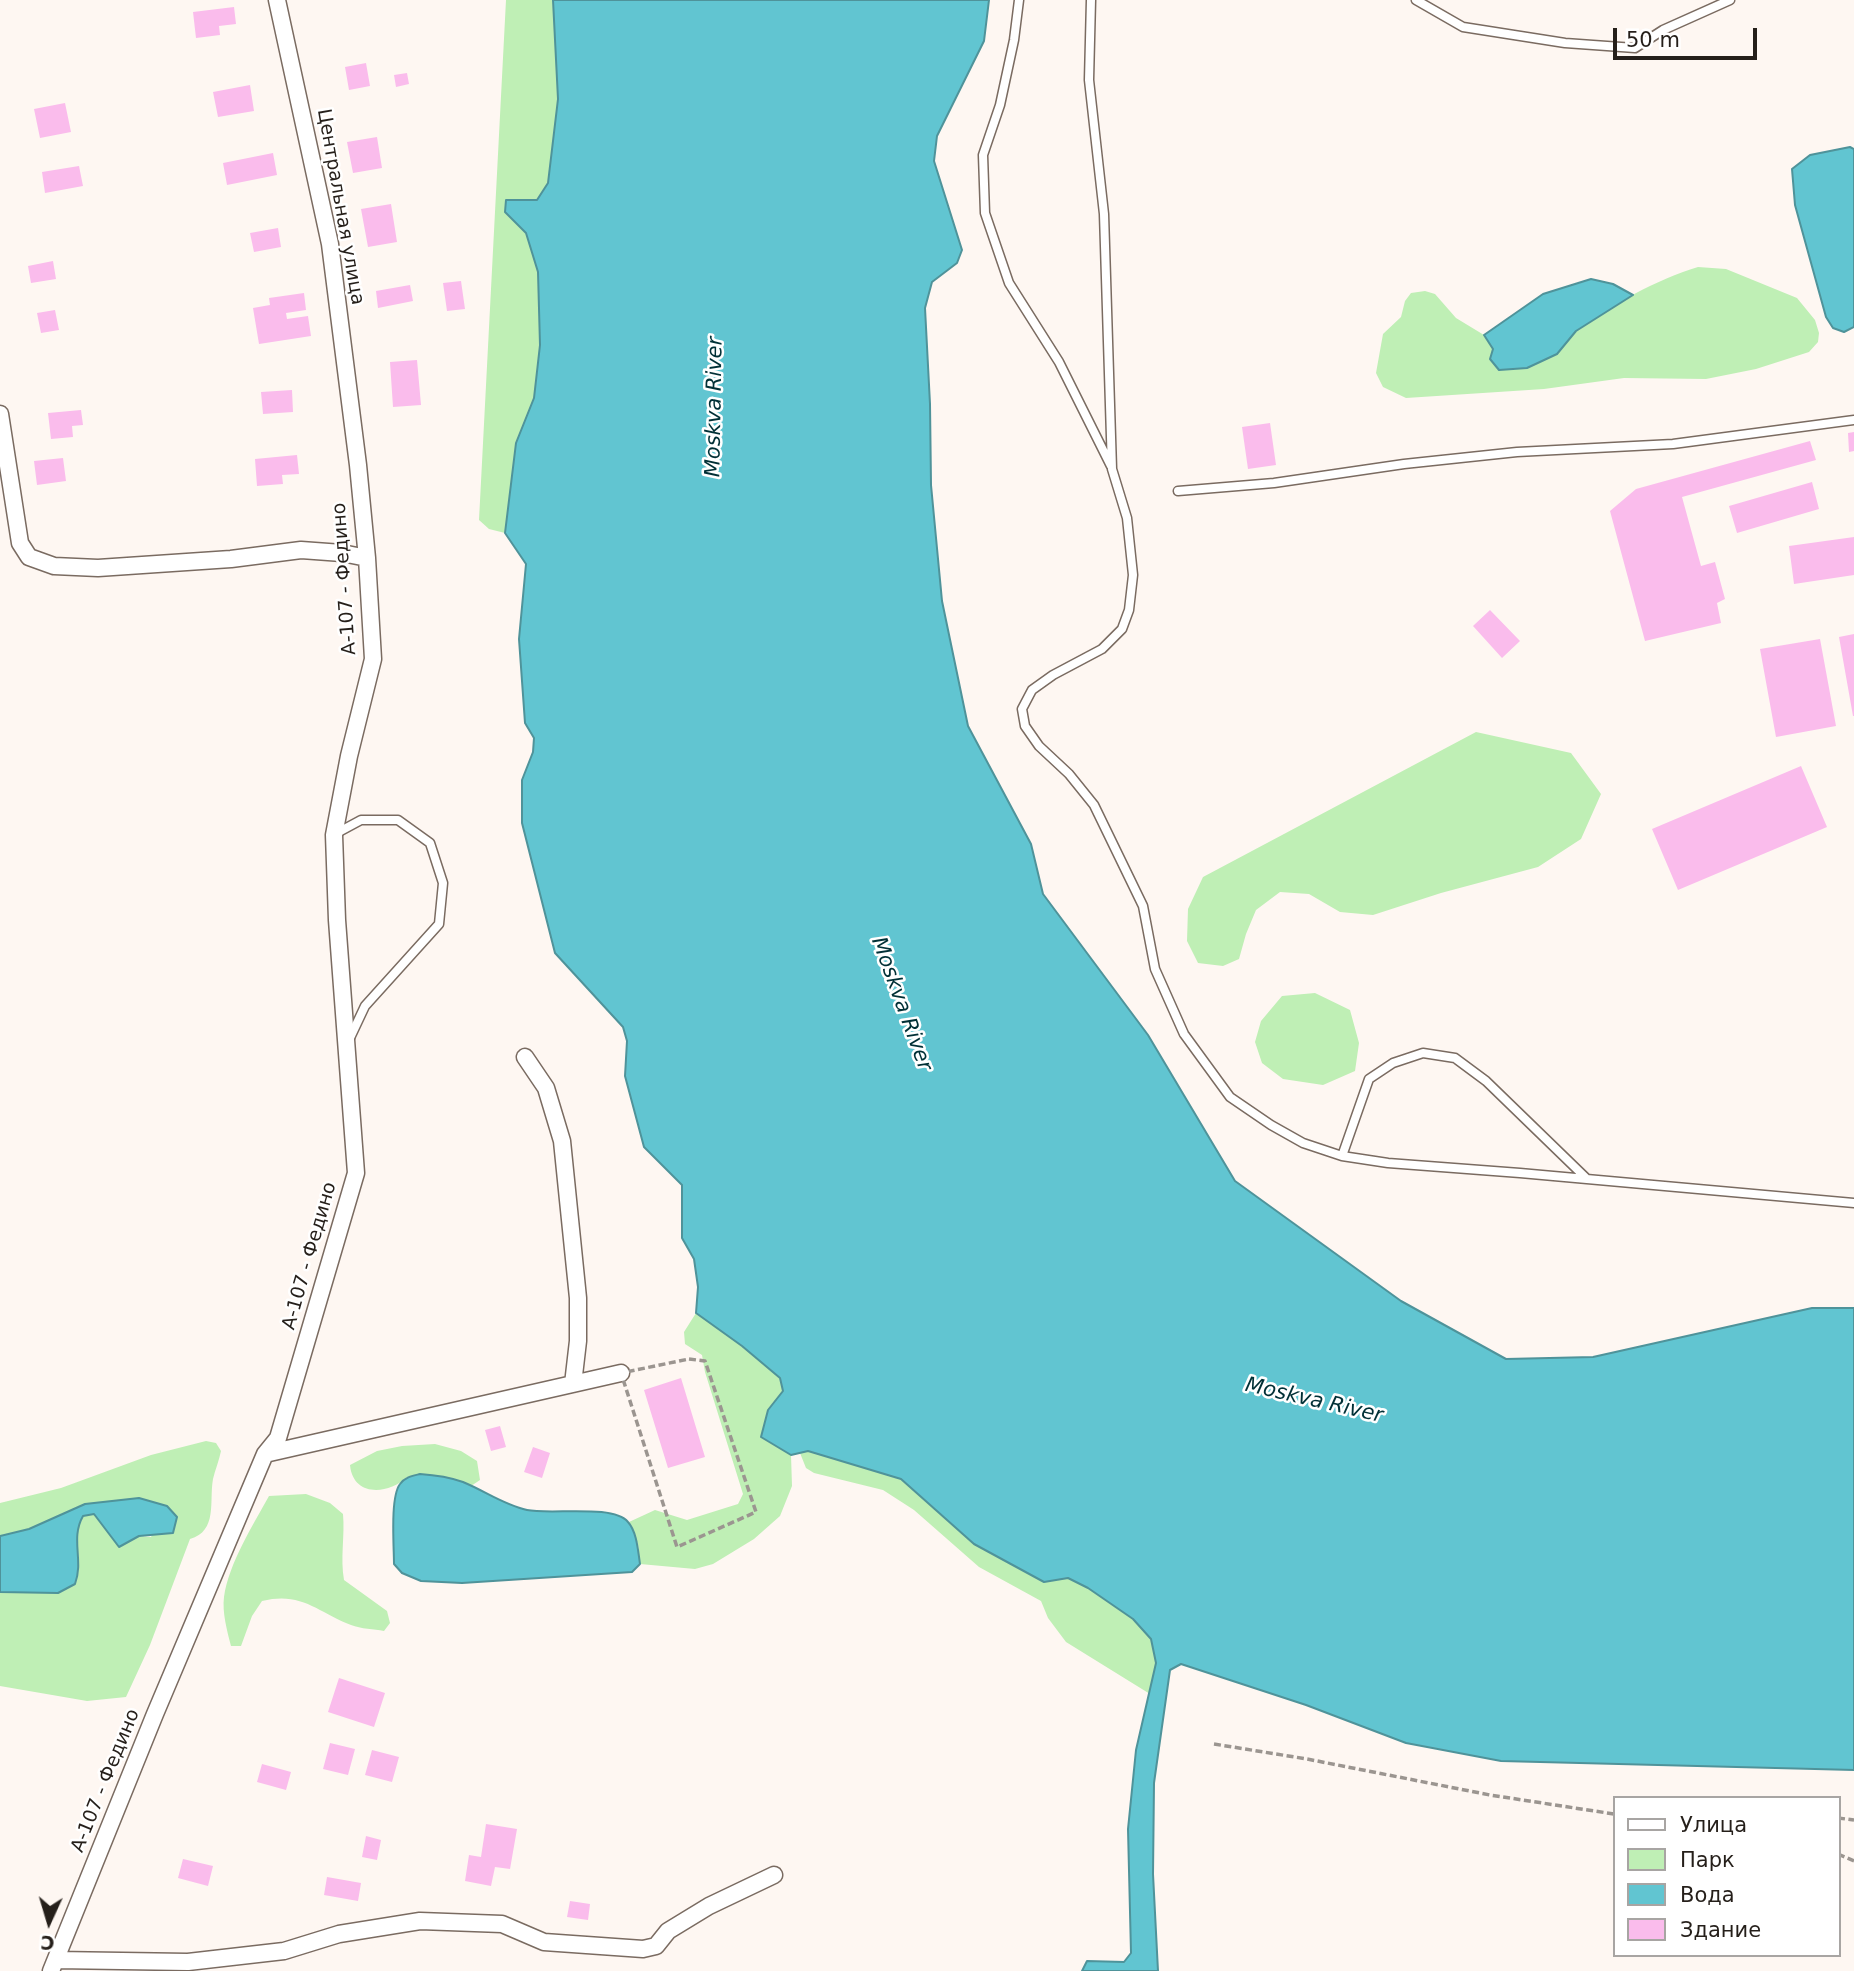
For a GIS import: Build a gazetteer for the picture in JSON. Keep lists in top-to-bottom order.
{
  "streets": {
    "street": ["Центральная улица", "А-107 - Федино"]
  },
  "crossings": [
    ["Центральная улица", "А-107 - Федино"]
  ],
  "water": ["Moskva River"],
  "legend": [
    "Улица",
    "Парк",
    "Вода",
    "Здание"
  ],
  "scale_bar": "50 m",
  "north": "bottom"
}
